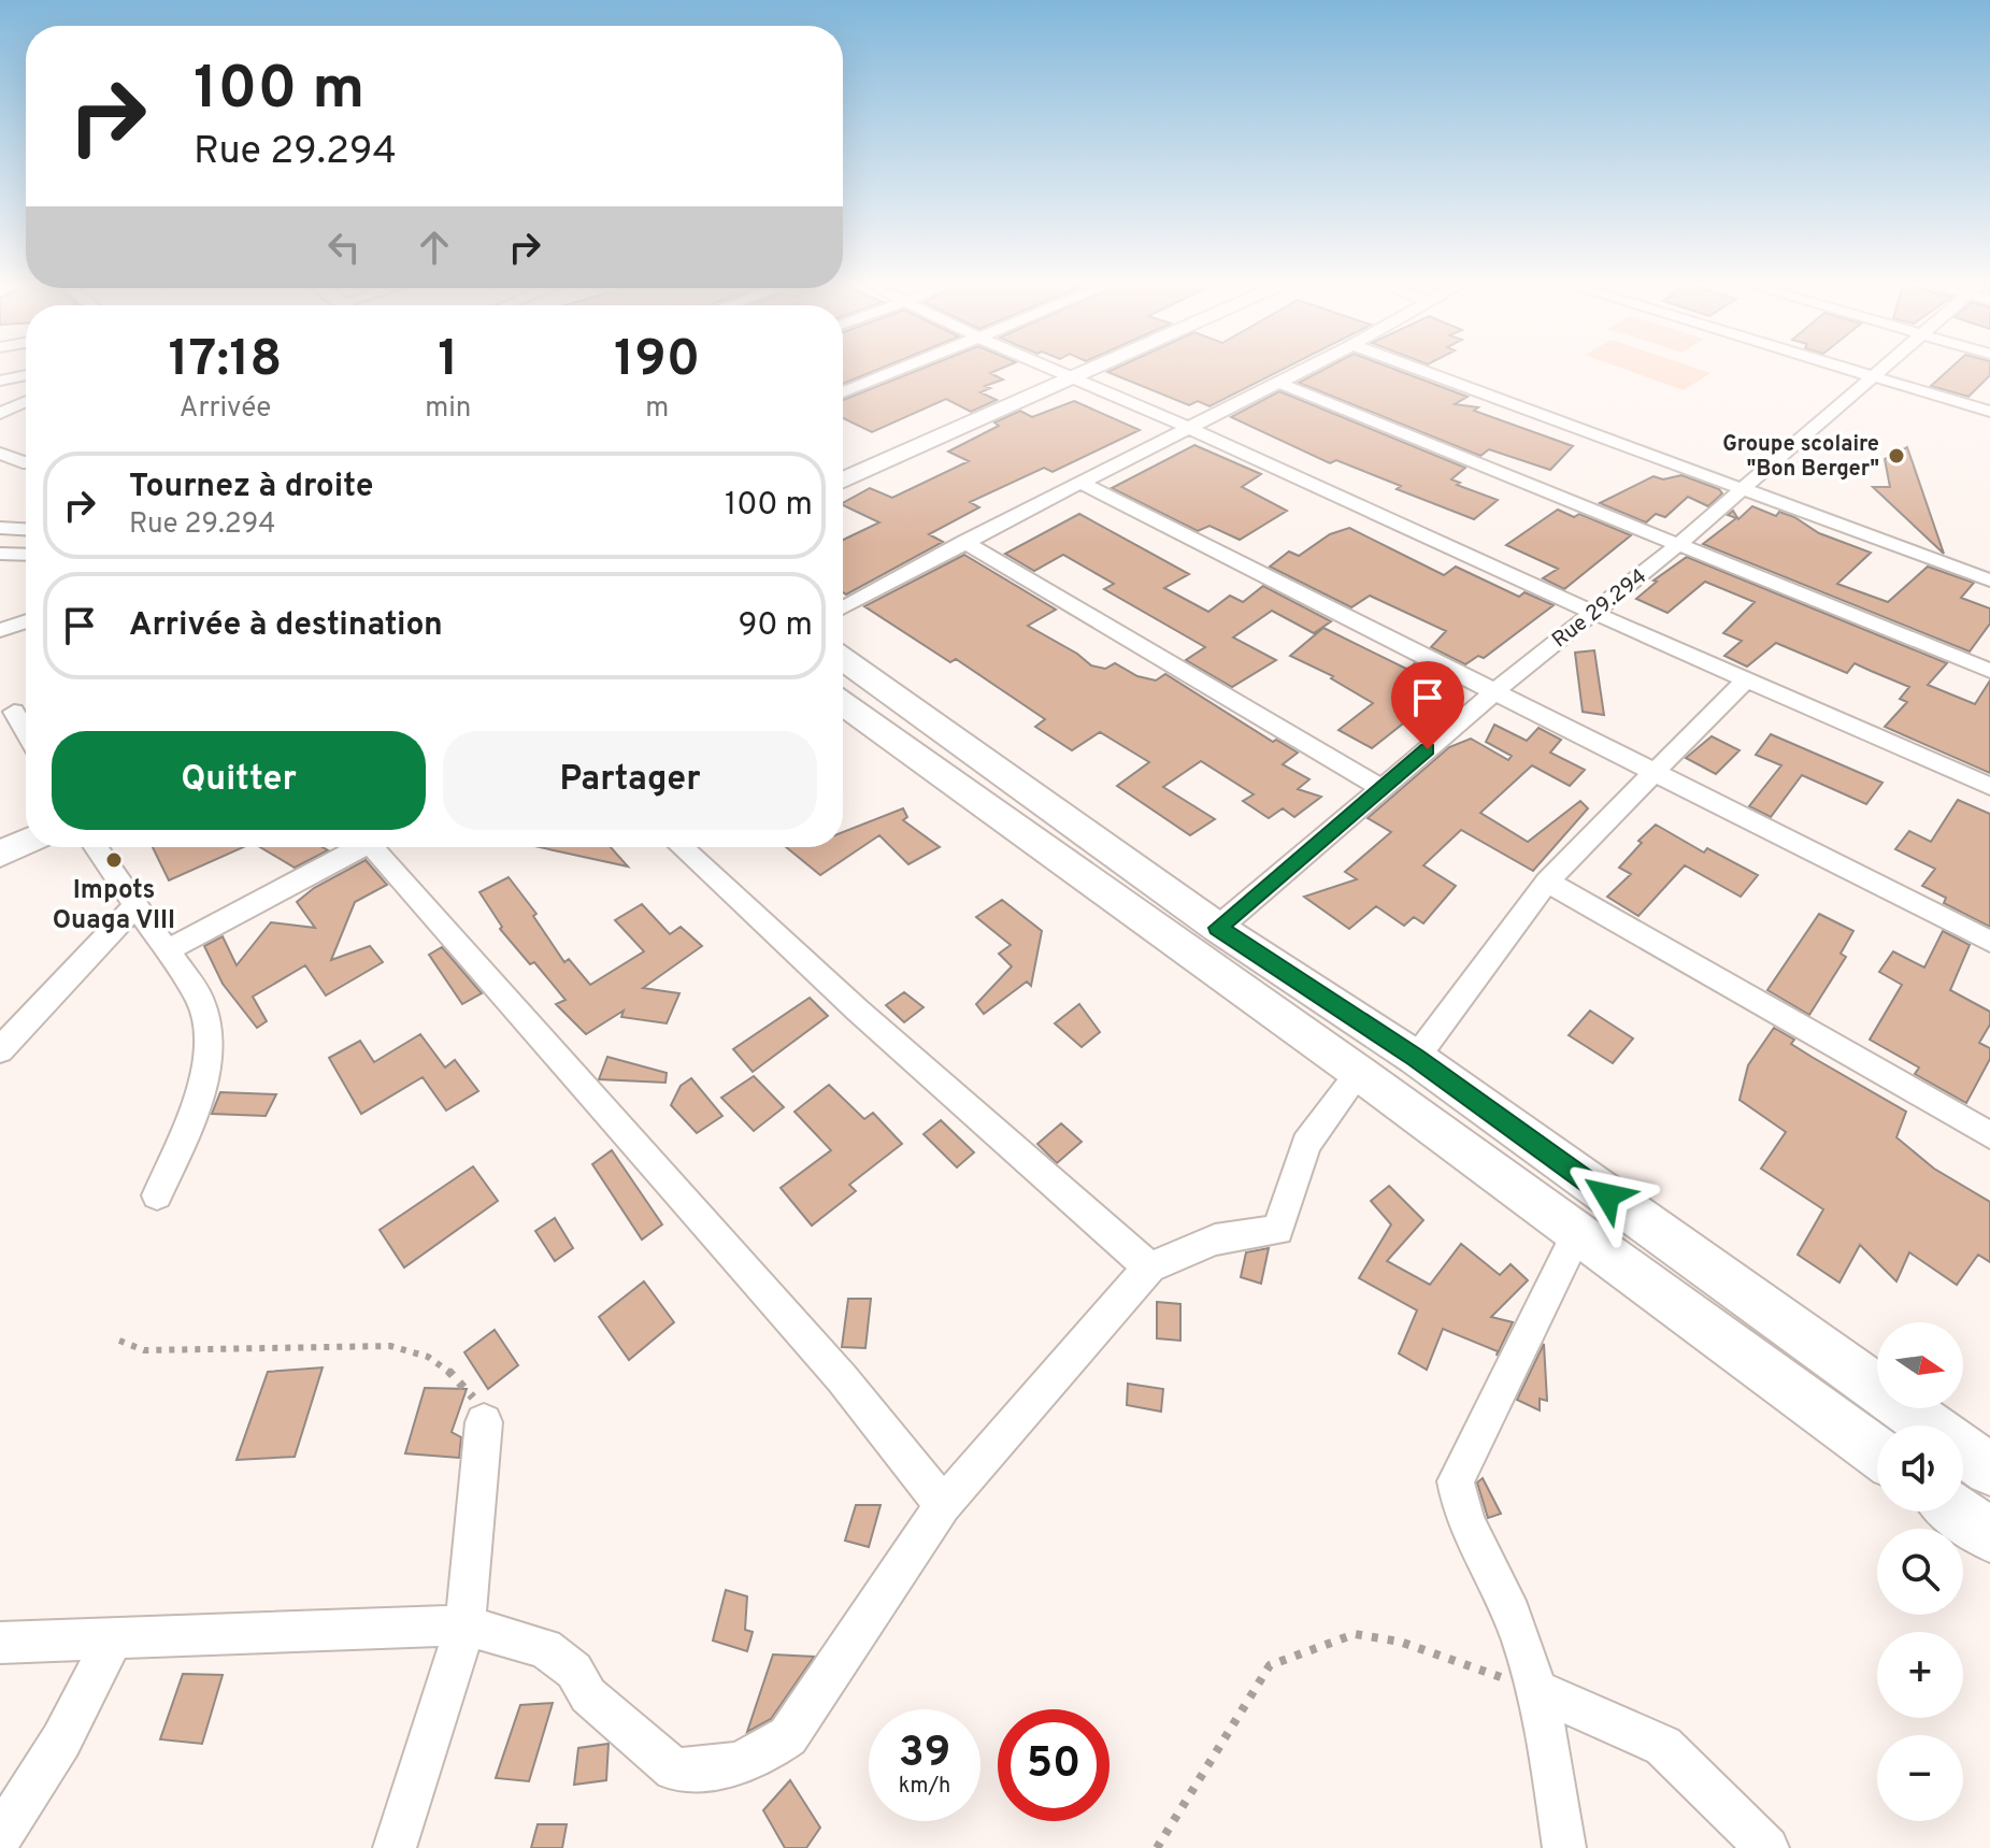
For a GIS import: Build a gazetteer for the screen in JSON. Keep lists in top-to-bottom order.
{
  "streets": {
    "street": ["Rue 29.294"]
  },
  "places": ["Groupe scolaire \"Bon Berger\"", "Impots Ouaga VIII"],
  "north": "right",
  "page": {
    "turn": ["100 m", "Rue 29.294"],
    "eta": [
      "17:18",
      "Arrivée",
      "1",
      "min",
      "190",
      "m"
    ],
    "list": [
      {
        "name": "Tournez à droite",
        "note": "Rue 29.294",
        "value": "100 m"
      },
      {
        "name": "Arrivée à destination",
        "value": "90 m"
      }
    ],
    "buttons": ["Quitter", "Partager"],
    "map_buttons": ["+", "−"],
    "speed": "39 km/h",
    "limit": "50"
  }
}
